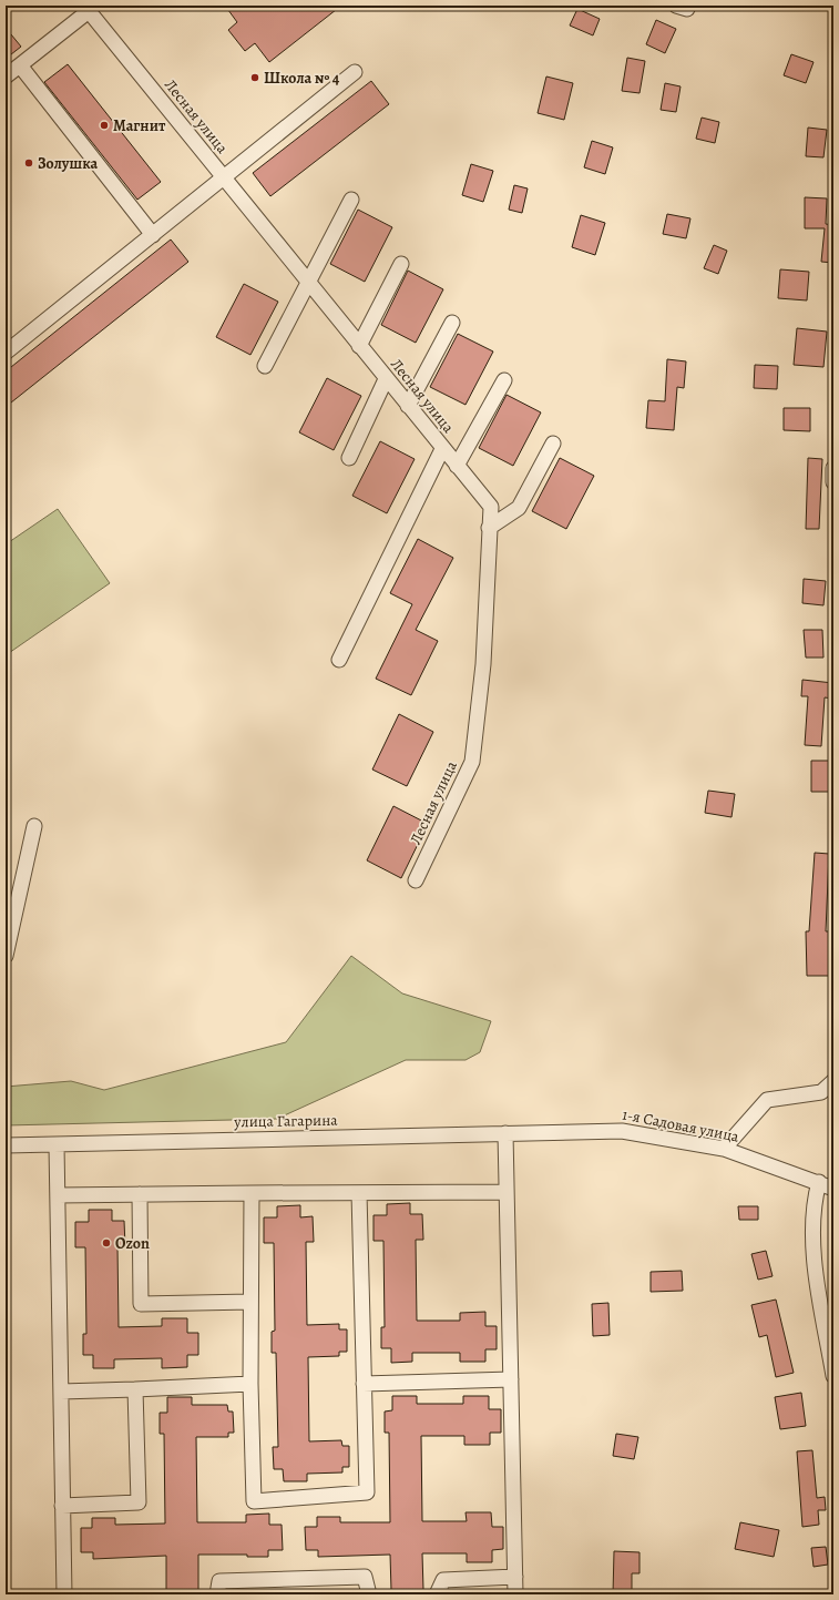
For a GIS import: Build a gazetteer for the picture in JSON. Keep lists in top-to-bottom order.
{
  "streets": {
    "street": ["Лесная улица", "улица Гагарина", "1-я Садовая улица"]
  },
  "crossings": [
    ["улица Гагарина", "1-я Садовая улица"]
  ],
  "places": [
    "Школа № 4",
    "Магнит",
    "Золушка",
    "Ozon"
  ]
}
